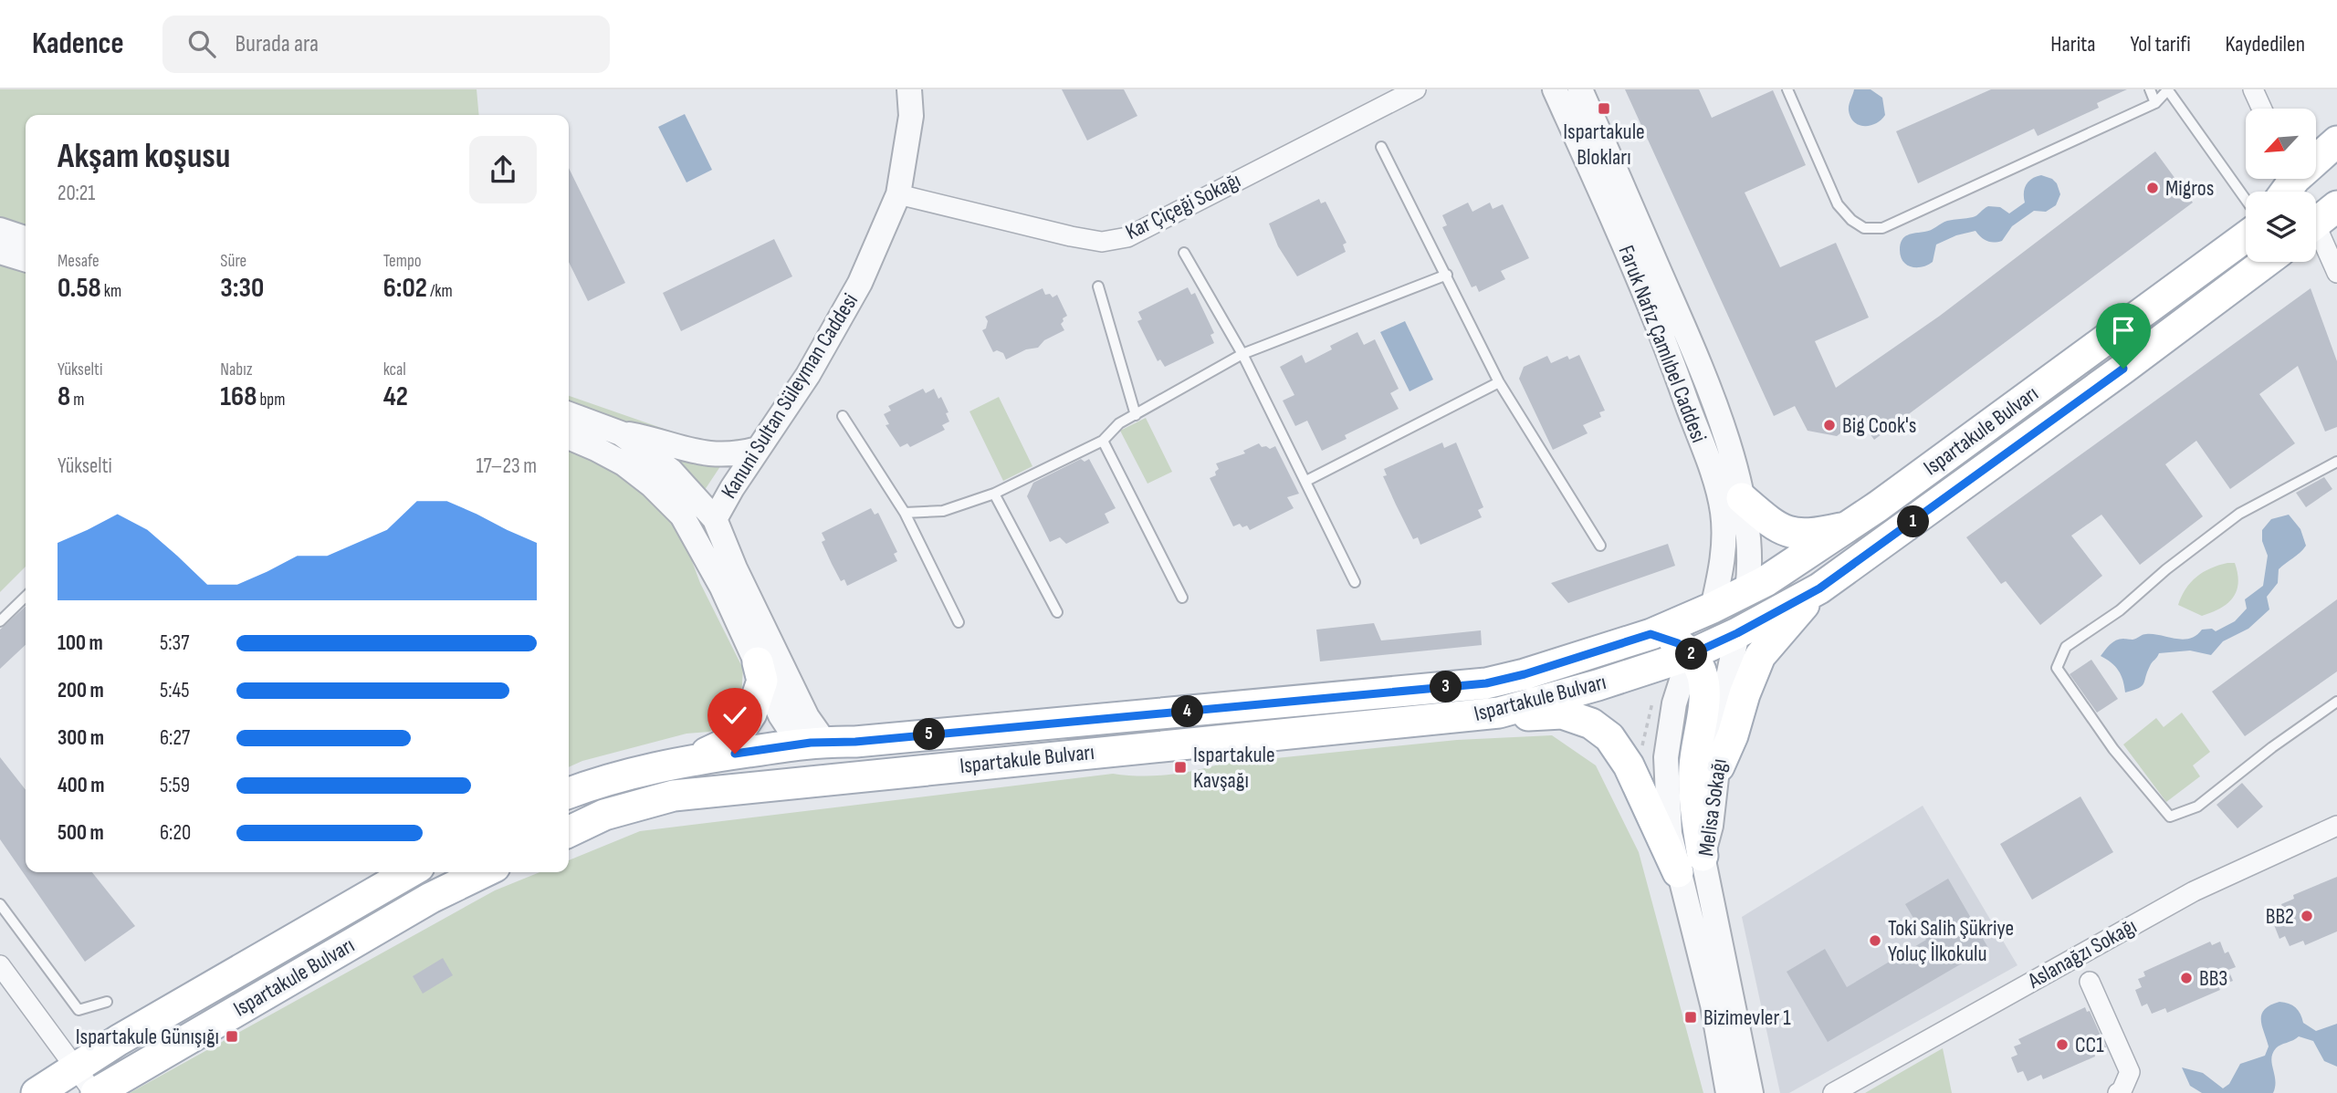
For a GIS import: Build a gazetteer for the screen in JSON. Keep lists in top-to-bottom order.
{
  "streets": {
    "main road": ["Ispartakule Bulvarı"],
    "street": [
      "Kar Çiçeği Sokağı",
      "Faruk Nafız Çamlıbel Caddesi",
      "Kanuni Sultan Süleyman Caddesi",
      "Melisa Sokağı",
      "Aslanağzı Sokağı"
    ]
  },
  "crossings": [
    ["Kar Çiçeği Sokağı", "Kanuni Sultan Süleyman Caddesi"],
    ["Faruk Nafız Çamlıbel Caddesi", "Ispartakule Bulvarı"],
    ["Ispartakule Bulvarı", "Melisa Sokağı"]
  ],
  "places": {
    "transit": [
      "Ispartakule Blokları",
      "Ispartakule Kavşağı",
      "Bizimevler 1",
      "Ispartakule Günışığı"
    ],
    "other": [
      "Migros",
      "Big Cook's",
      "BB2",
      "Toki Salih Şükriye Yoluç İlkokulu",
      "BB3",
      "CC1"
    ]
  },
  "north": "bottom left",
  "page": {
    "header": "Kadence",
    "search": "Burada ara",
    "nav": ["Harita", "Yol tarifi", "Kaydedilen"],
    "heading": ["Akşam koşusu", "20:21"],
    "stats": [
      ["Mesafe", "0.58 km"],
      ["Süre", "3:30"],
      ["Tempo", "6:02 /km"],
      ["Yükselti", "8 m"],
      ["Nabız", "168 bpm"],
      ["kcal", "42"]
    ],
    "chart": ["Yükselti", "17–23 m"],
    "pins": [
      "1",
      "2",
      "3",
      "4",
      "5"
    ],
    "list": [
      {
        "name": "100 m",
        "note": "5:37"
      },
      {
        "name": "200 m",
        "note": "5:45"
      },
      {
        "name": "300 m",
        "note": "6:27"
      },
      {
        "name": "400 m",
        "note": "5:59"
      },
      {
        "name": "500 m",
        "note": "6:20"
      }
    ]
  }
}
